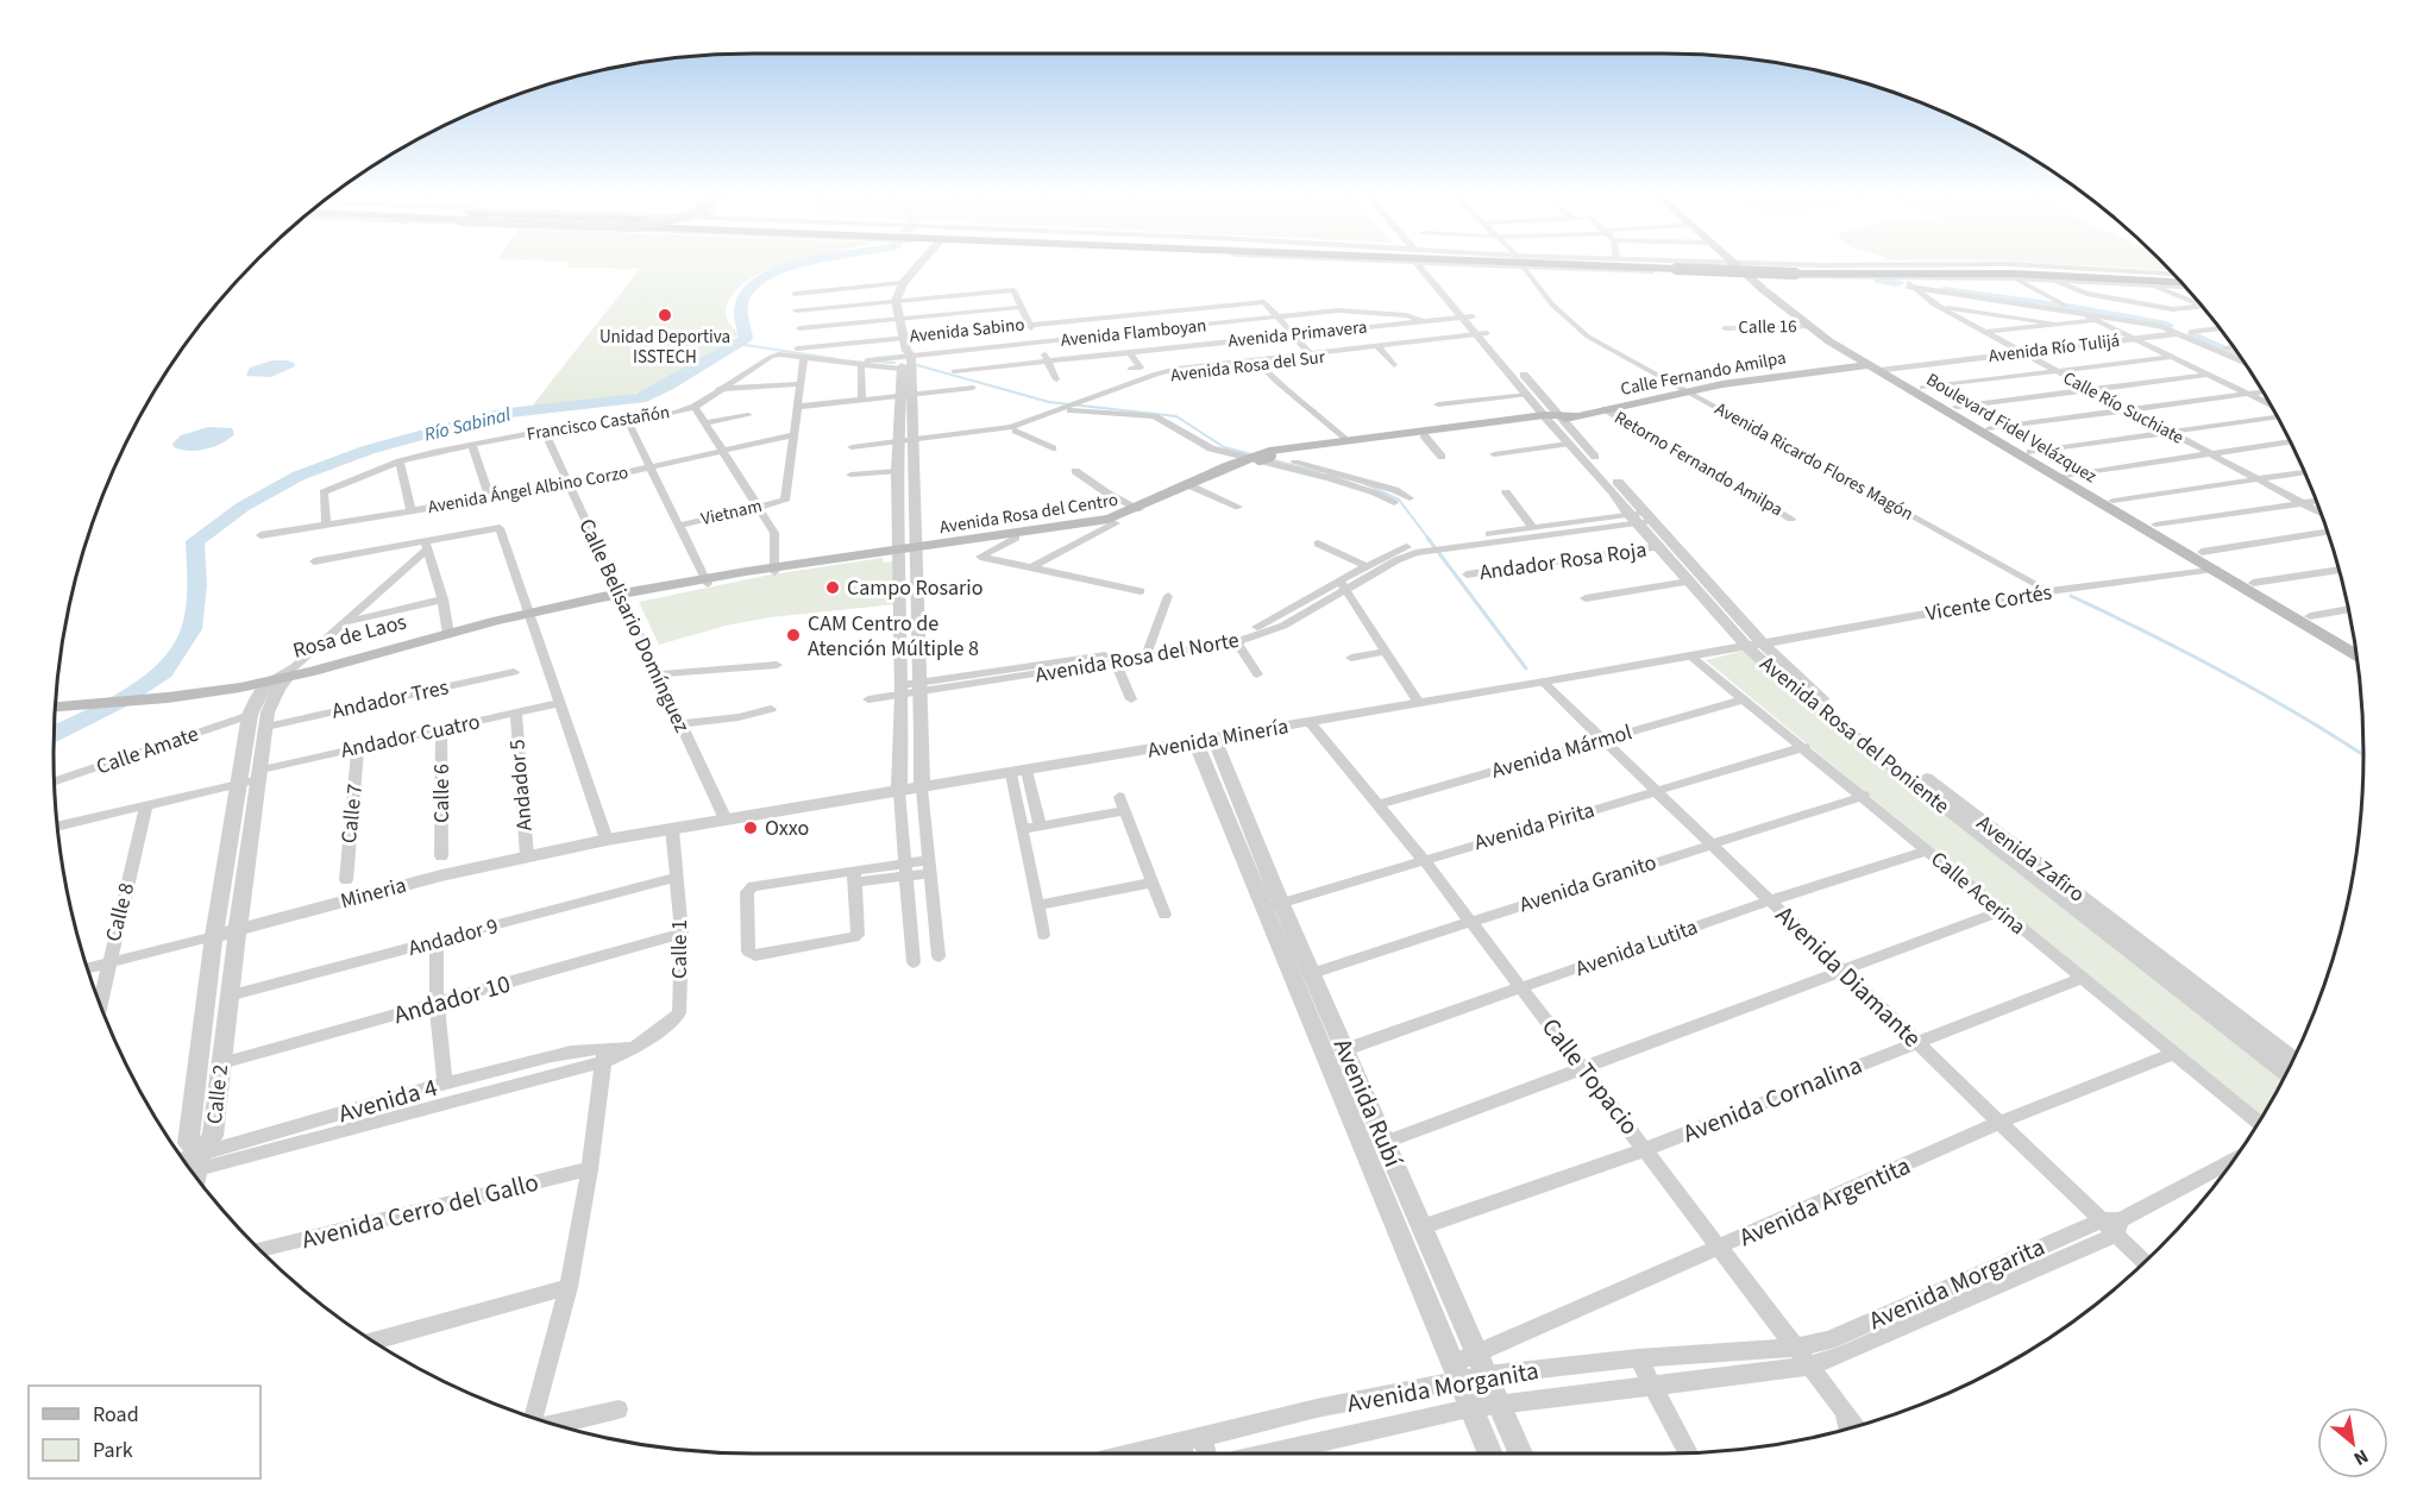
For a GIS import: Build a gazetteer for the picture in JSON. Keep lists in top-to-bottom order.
{
  "streets": {
    "main road": [
      "Calle Fernando Amilpa",
      "Boulevard Fidel Velázquez",
      "Avenida Rosa del Centro",
      "Rosa de Laos"
    ],
    "street": [
      "Calle 16",
      "Avenida Sabino",
      "Avenida Flamboyan",
      "Avenida Primavera",
      "Avenida Río Tulijá",
      "Avenida Rosa del Sur",
      "Calle Río Suchiate",
      "Francisco Castañón",
      "Avenida Ricardo Flores Magón",
      "Retorno Fernando Amilpa",
      "Avenida Ángel Albino Corzo",
      "Vietnam",
      "Andador Rosa Roja",
      "Vicente Cortés",
      "Calle Belisario Domínguez",
      "Avenida Rosa del Norte",
      "Andador Tres",
      "Avenida Rosa del Poniente",
      "Andador Cuatro",
      "Avenida Minería",
      "Calle Amate",
      "Avenida Mármol",
      "Andador 5",
      "Calle 6",
      "Calle 7",
      "Avenida Pirita",
      "Avenida Granito",
      "Mineria",
      "Calle Acerina",
      "Calle 8",
      "Andador 9",
      "Avenida Lutita",
      "Calle 1",
      "Avenida Diamante",
      "Andador 10",
      "Calle Topacio",
      "Calle 2",
      "Avenida Cornalina",
      "Avenida 4",
      "Avenida Rubí",
      "Avenida Argentita",
      "Avenida Cerro del Gallo",
      "Avenida Morgarita",
      "Avenida Morganita"
    ]
  },
  "crossings": [
    ["Calle 16", "Boulevard Fidel Velázquez"],
    ["Avenida Sabino", "Avenida Flamboyan"],
    ["Avenida Flamboyan", "Avenida Primavera"],
    ["Avenida Primavera", "Avenida Rosa del Poniente"],
    ["Avenida Río Tulijá", "Calle Fernando Amilpa"],
    ["Avenida Río Tulijá", "Calle Río Suchiate"],
    ["Avenida Río Tulijá", "Boulevard Fidel Velázquez"],
    ["Avenida Rosa del Sur", "Avenida Rosa del Poniente"],
    ["Calle Fernando Amilpa", "Boulevard Fidel Velázquez"],
    ["Calle Fernando Amilpa", "Avenida Ricardo Flores Magón"],
    ["Calle Fernando Amilpa", "Retorno Fernando Amilpa"],
    ["Calle Fernando Amilpa", "Avenida Rosa del Centro"],
    ["Calle Fernando Amilpa", "Avenida Rosa del Poniente"],
    ["Francisco Castañón", "Avenida Ángel Albino Corzo"],
    ["Francisco Castañón", "Calle Belisario Domínguez"],
    ["Boulevard Fidel Velázquez", "Vicente Cortés"],
    ["Avenida Ricardo Flores Magón", "Vicente Cortés"],
    ["Avenida Ángel Albino Corzo", "Vietnam"],
    ["Avenida Ángel Albino Corzo", "Calle Belisario Domínguez"],
    ["Avenida Rosa del Centro", "Calle Belisario Domínguez"],
    ["Avenida Rosa del Centro", "Rosa de Laos"],
    ["Avenida Rosa del Centro", "Avenida Rosa del Poniente"],
    ["Andador Rosa Roja", "Avenida Rosa del Poniente"],
    ["Vicente Cortés", "Avenida Rosa del Poniente"],
    ["Vicente Cortés", "Avenida Minería"],
    ["Calle Belisario Domínguez", "Avenida Minería"],
    ["Avenida Rosa del Norte", "Avenida Rosa del Poniente"],
    ["Andador Tres", "Calle Amate"],
    ["Andador Tres", "Calle 2"],
    ["Avenida Rosa del Poniente", "Avenida Minería"],
    ["Andador Cuatro", "Andador 5"],
    ["Andador Cuatro", "Calle 6"],
    ["Andador Cuatro", "Calle 7"],
    ["Andador Cuatro", "Calle 8"],
    ["Andador Cuatro", "Calle 2"],
    ["Avenida Minería", "Mineria"],
    ["Avenida Minería", "Calle Acerina"],
    ["Avenida Minería", "Calle 1"],
    ["Avenida Minería", "Avenida Diamante"],
    ["Avenida Minería", "Calle Topacio"],
    ["Avenida Minería", "Avenida Rubí"],
    ["Calle Amate", "Calle 2"],
    ["Avenida Mármol", "Calle Acerina"],
    ["Avenida Mármol", "Avenida Diamante"],
    ["Avenida Mármol", "Calle Topacio"],
    ["Andador 5", "Mineria"],
    ["Avenida Pirita", "Calle Acerina"],
    ["Avenida Pirita", "Avenida Diamante"],
    ["Avenida Pirita", "Calle Topacio"],
    ["Avenida Pirita", "Avenida Rubí"],
    ["Avenida Granito", "Calle Acerina"],
    ["Avenida Granito", "Avenida Diamante"],
    ["Avenida Granito", "Calle Topacio"],
    ["Avenida Granito", "Avenida Rubí"],
    ["Mineria", "Calle 8"],
    ["Mineria", "Calle 1"],
    ["Mineria", "Calle 2"],
    ["Calle Acerina", "Avenida Lutita"],
    ["Calle Acerina", "Avenida Cornalina"],
    ["Calle Acerina", "Avenida Argentita"],
    ["Andador 9", "Calle 1"],
    ["Andador 9", "Calle 2"],
    ["Avenida Lutita", "Avenida Diamante"],
    ["Avenida Lutita", "Calle Topacio"],
    ["Avenida Lutita", "Avenida Rubí"],
    ["Calle 1", "Andador 10"],
    ["Calle 1", "Avenida 4"],
    ["Avenida Diamante", "Avenida Cornalina"],
    ["Avenida Diamante", "Avenida Argentita"],
    ["Avenida Diamante", "Avenida Morgarita"],
    ["Andador 10", "Calle 2"],
    ["Calle Topacio", "Avenida Cornalina"],
    ["Calle Topacio", "Avenida Argentita"],
    ["Calle Topacio", "Avenida Morgarita"],
    ["Calle Topacio", "Avenida Morganita"],
    ["Calle 2", "Avenida 4"],
    ["Avenida Cornalina", "Avenida Rubí"],
    ["Avenida Rubí", "Avenida Argentita"],
    ["Avenida Rubí", "Avenida Morganita"],
    ["Avenida Argentita", "Avenida Morganita"],
    ["Avenida Morgarita", "Avenida Morganita"]
  ],
  "water": ["Río Sabinal"],
  "places": [
    "Unidad Deportiva ISSTECH",
    "Campo Rosario",
    "CAM Centro de Atención Múltiple 8",
    "Oxxo"
  ],
  "legend": ["Road", "Park"],
  "north": "bottom right"
}
